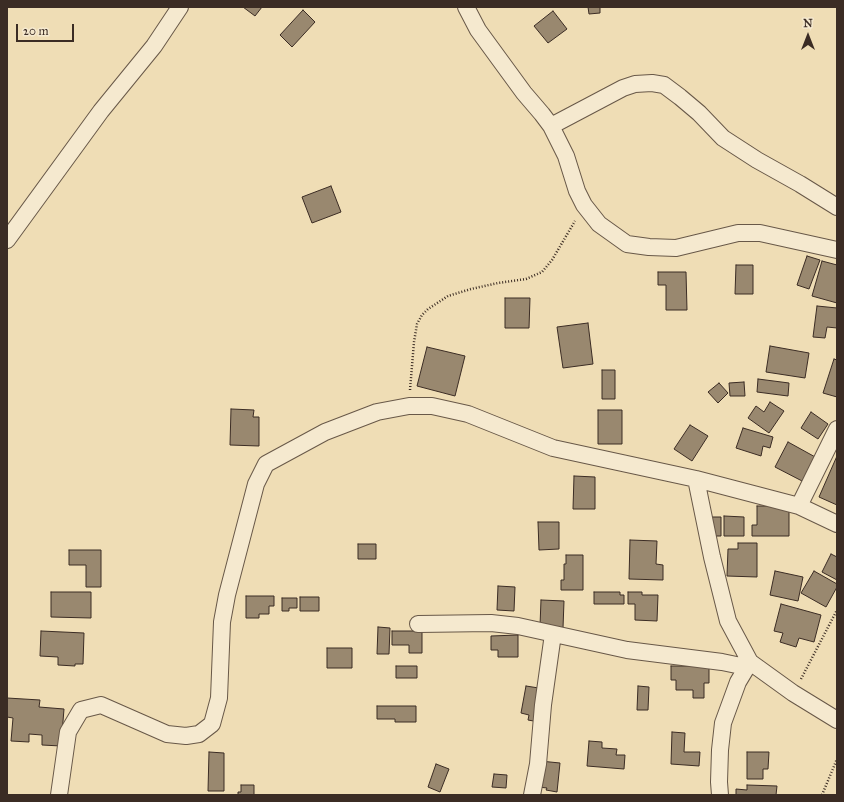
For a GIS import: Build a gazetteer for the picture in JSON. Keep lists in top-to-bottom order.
{
  "scale_bar": "20 m",
  "north": "top"
}
